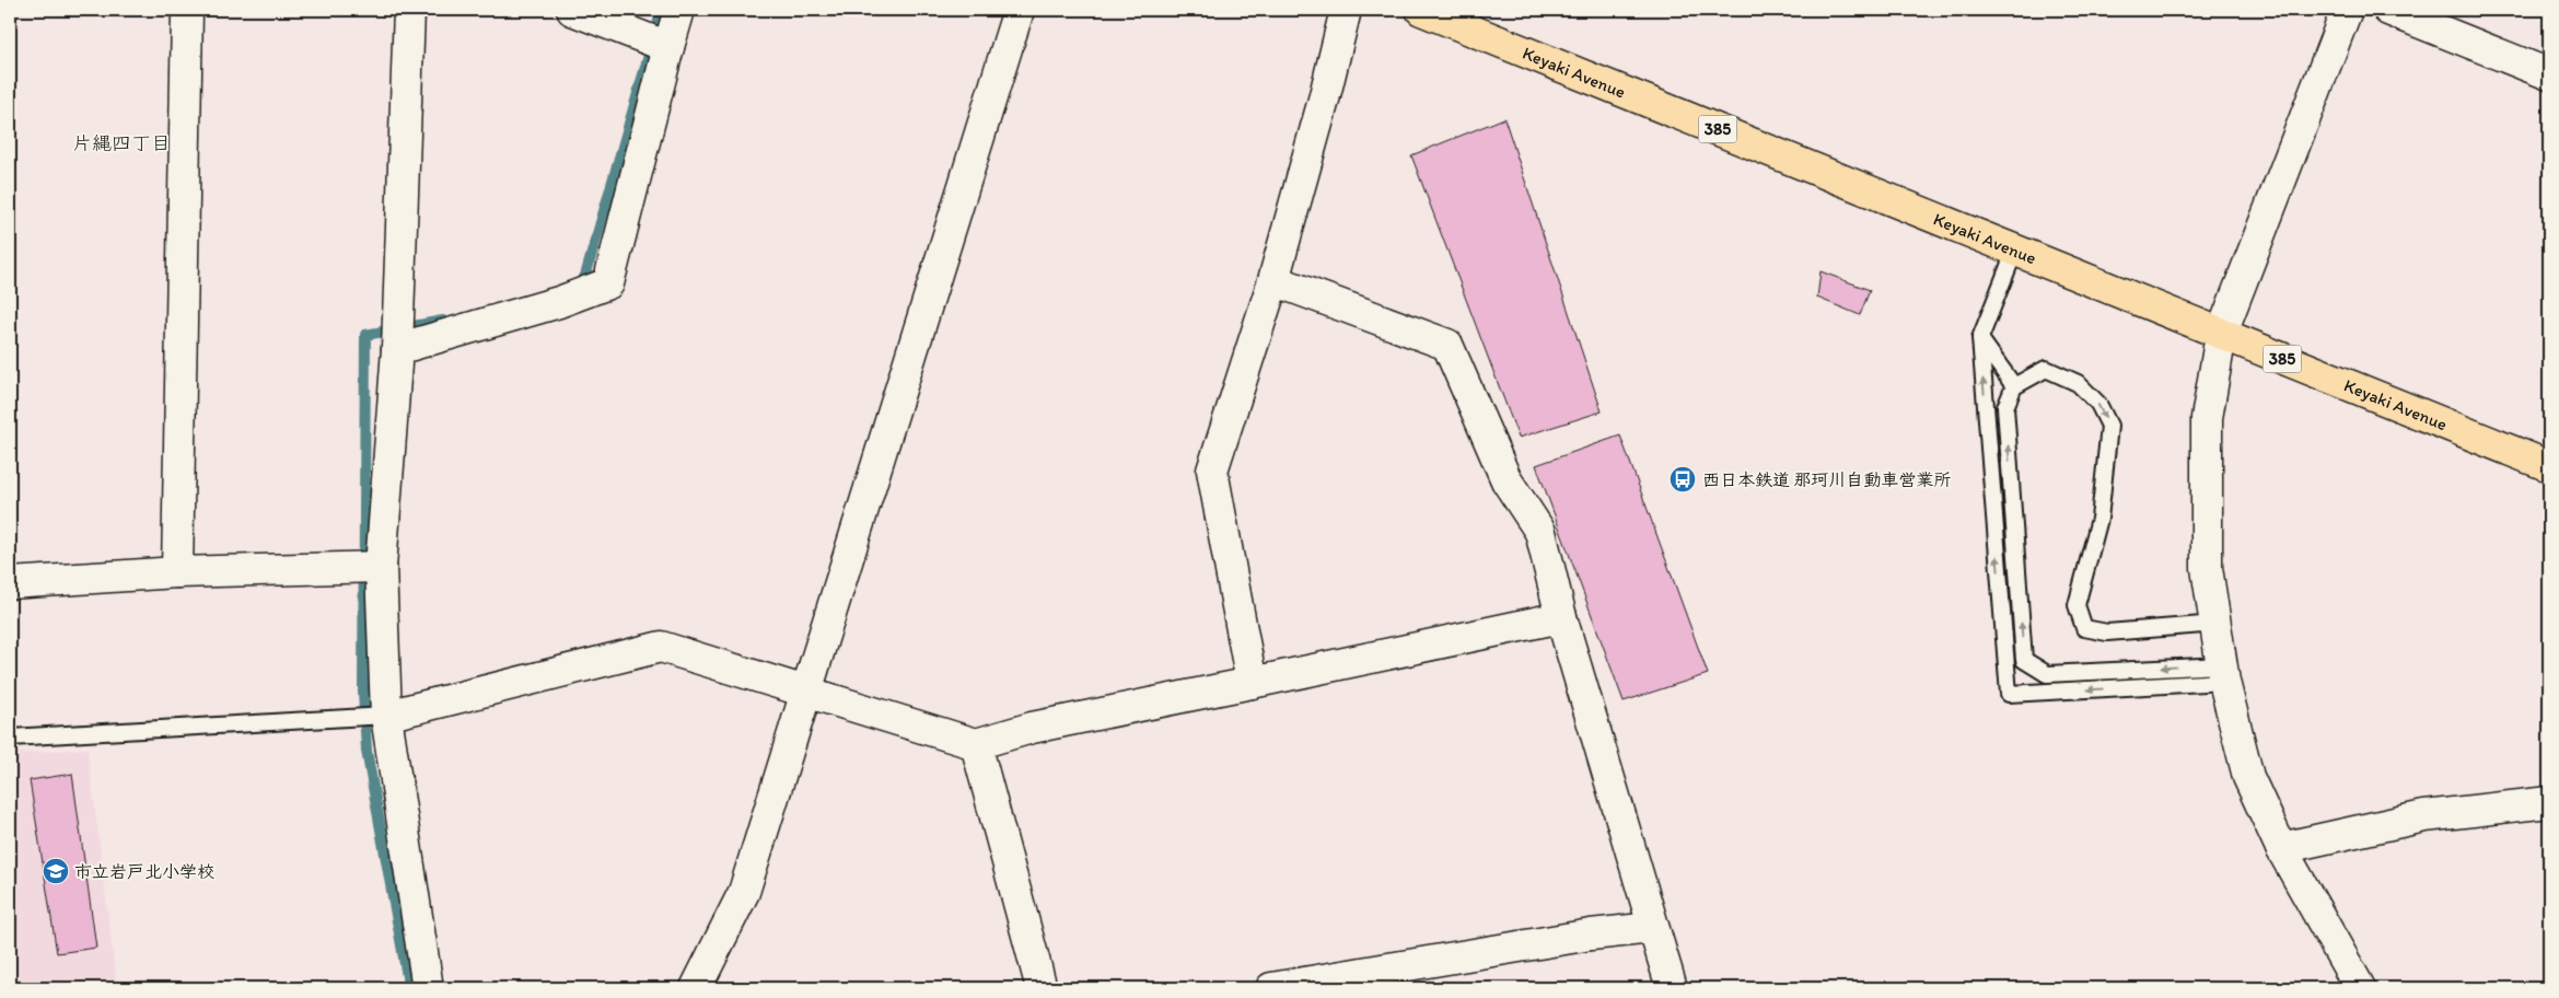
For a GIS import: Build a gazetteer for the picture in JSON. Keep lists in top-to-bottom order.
{
  "streets": {
    "highway": ["Keyaki Avenue", "385"]
  },
  "districts": ["片縄四丁目"],
  "places": {
    "bus stop": ["西日本鉄道 那珂川自動車営業所"],
    "school or university": ["市立岩戸北小学校"]
  }
}
